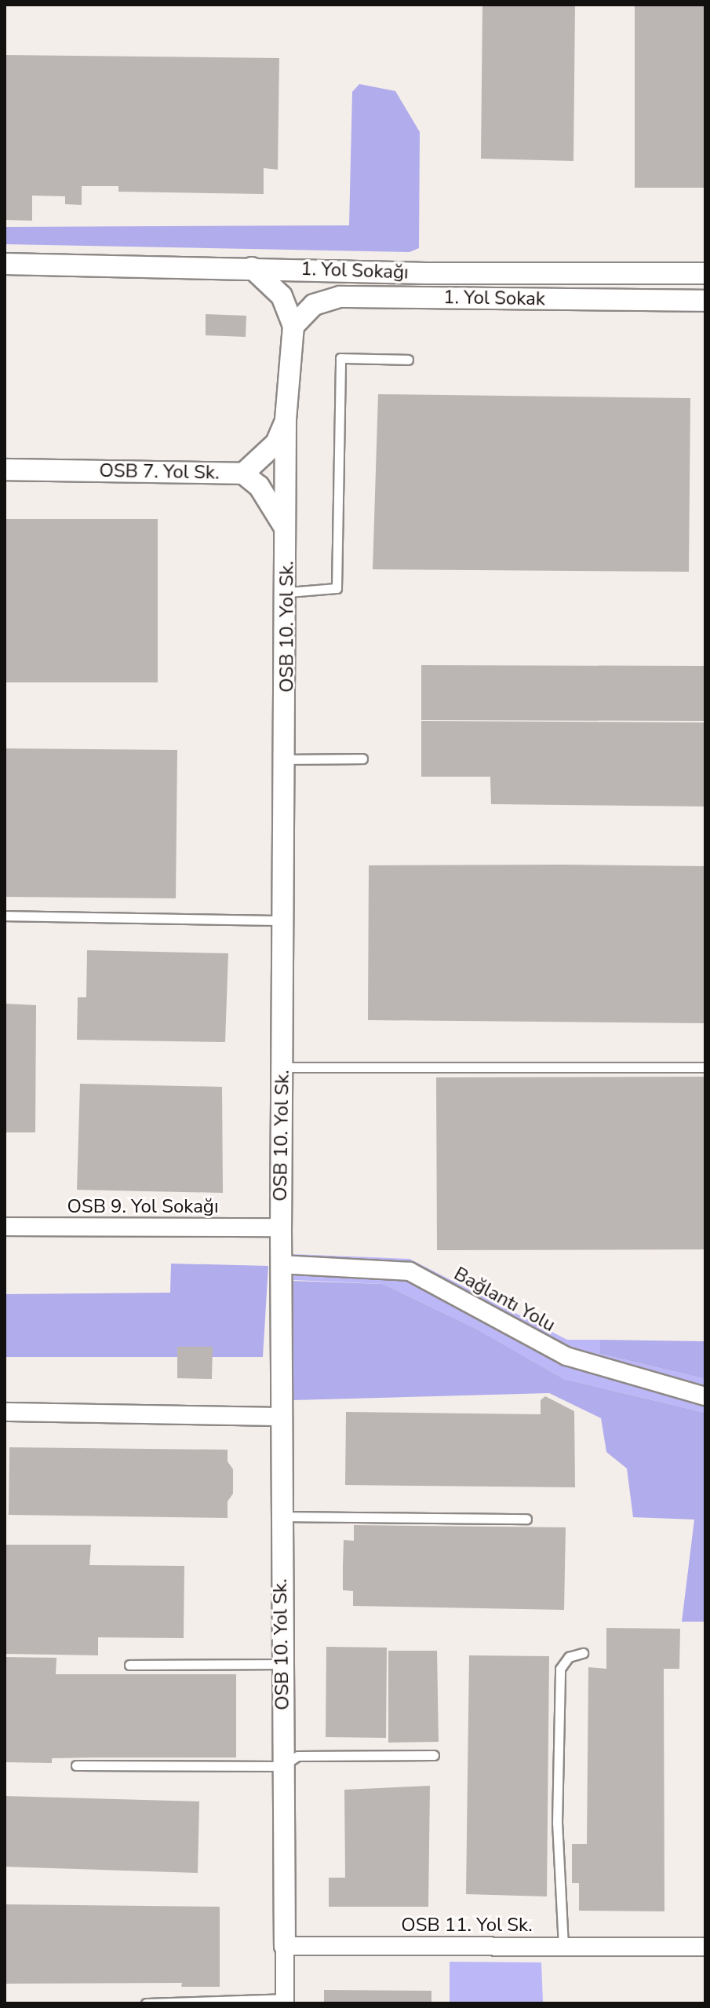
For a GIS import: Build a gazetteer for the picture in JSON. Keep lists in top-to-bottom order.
{
  "streets": {
    "street": [
      "1. Yol Sokağı",
      "1. Yol Sokak",
      "OSB 7. Yol Sk.",
      "OSB 10. Yol Sk.",
      "OSB 9. Yol Sokağı",
      "Bağlantı Yolu",
      "OSB 11. Yol Sk."
    ]
  },
  "crossings": [
    ["1. Yol Sokak", "OSB 10. Yol Sk."],
    ["OSB 7. Yol Sk.", "OSB 10. Yol Sk."],
    ["OSB 10. Yol Sk.", "OSB 9. Yol Sokağı"],
    ["OSB 10. Yol Sk.", "Bağlantı Yolu"],
    ["OSB 10. Yol Sk.", "OSB 11. Yol Sk."]
  ]
}
